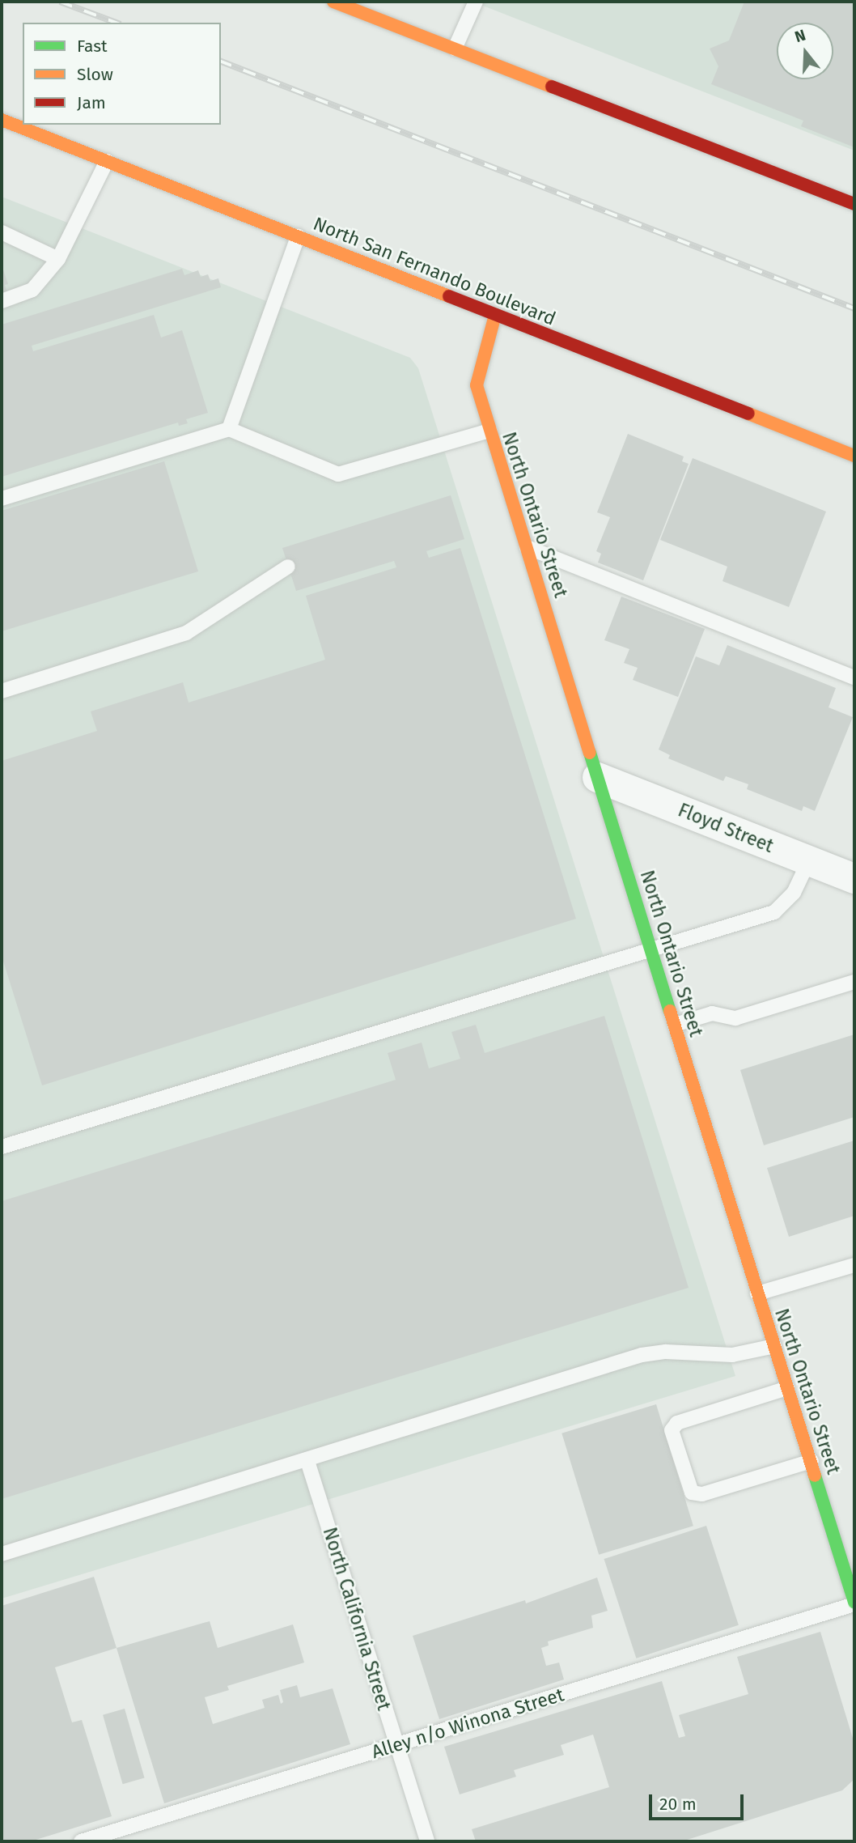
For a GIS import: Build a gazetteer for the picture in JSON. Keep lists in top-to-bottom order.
{
  "streets": {
    "street": ["North San Fernando Boulevard", "North Ontario Street", "Floyd Street"],
    "lane": ["North California Street", "Alley n/o Winona Street"]
  },
  "crossings": [
    ["North San Fernando Boulevard", "North Ontario Street"],
    ["North Ontario Street", "Floyd Street"],
    ["North Ontario Street", "Alley n/o Winona Street"],
    ["North California Street", "Alley n/o Winona Street"]
  ],
  "legend": ["Fast", "Slow", "Jam"],
  "scale_bar": "20 m",
  "north": "top"
}
